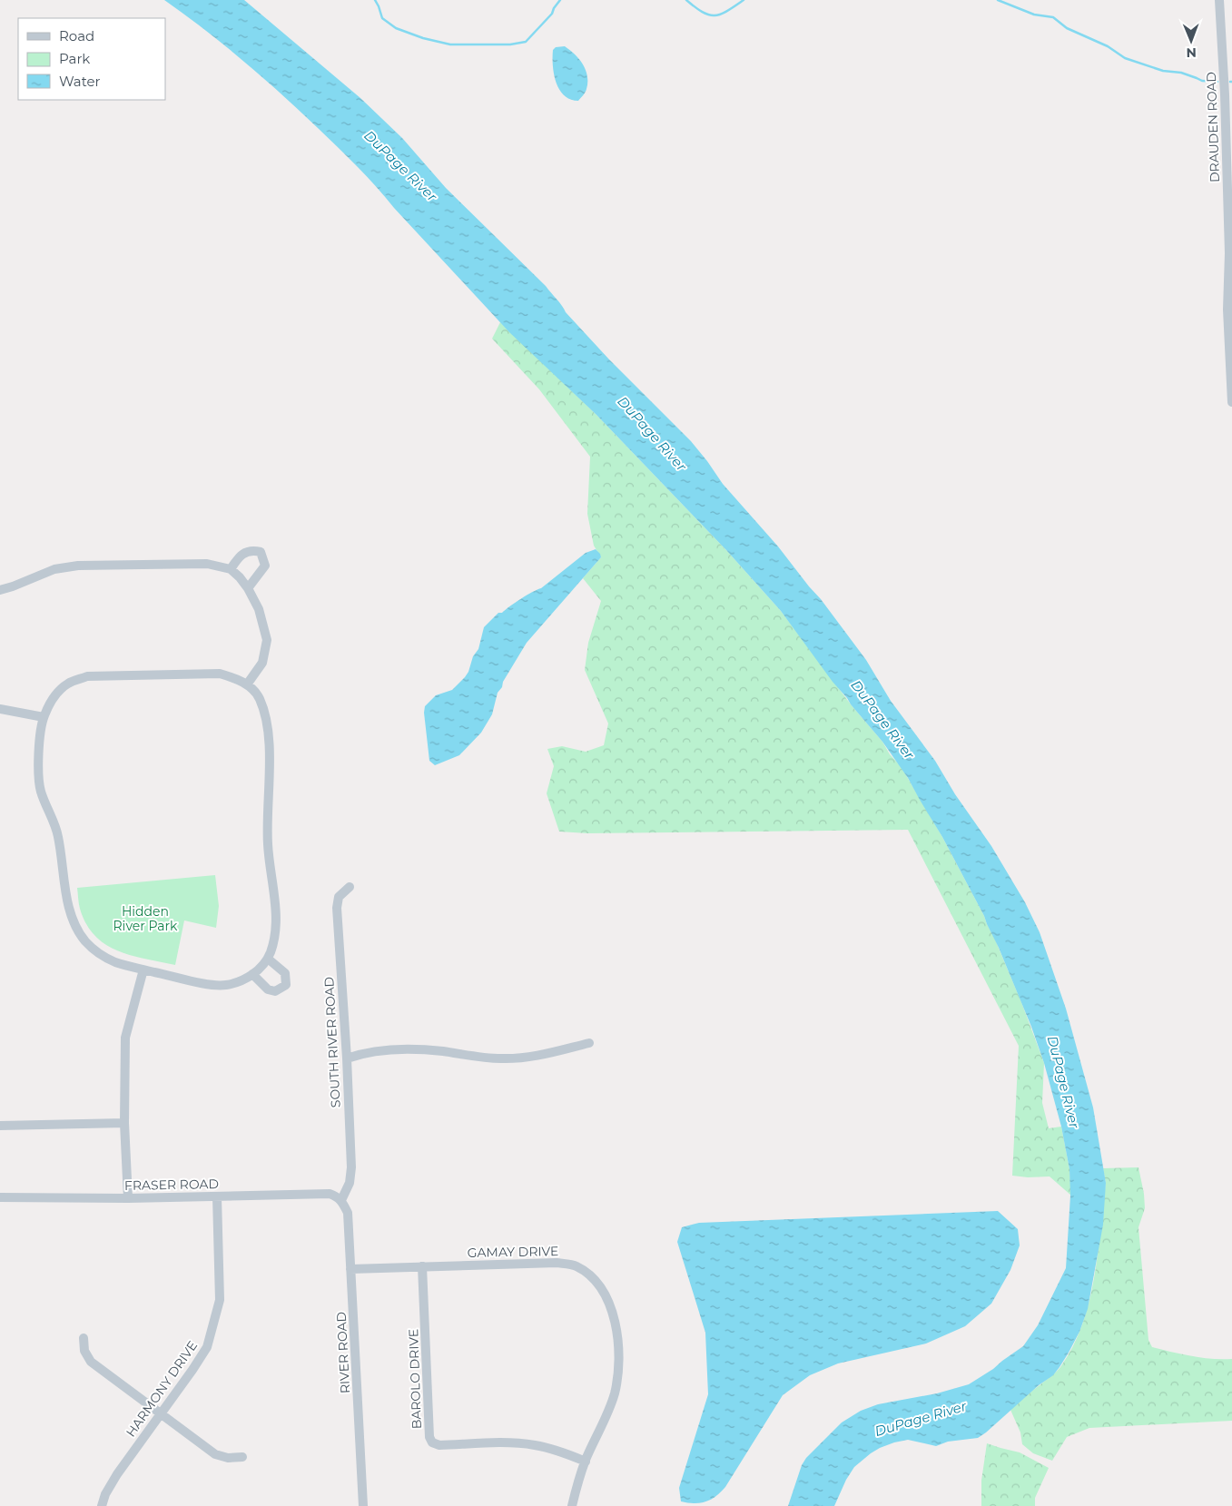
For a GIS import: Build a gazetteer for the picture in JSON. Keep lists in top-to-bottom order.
{
  "streets": {
    "street": [
      "DRAUDEN ROAD",
      "SOUTH RIVER ROAD",
      "FRASER ROAD",
      "GAMAY DRIVE",
      "RIVER ROAD",
      "BAROLO DRIVE",
      "HARMONY DRIVE"
    ]
  },
  "crossings": [
    ["SOUTH RIVER ROAD", "FRASER ROAD"],
    ["SOUTH RIVER ROAD", "RIVER ROAD"],
    ["FRASER ROAD", "RIVER ROAD"],
    ["FRASER ROAD", "HARMONY DRIVE"],
    ["GAMAY DRIVE", "RIVER ROAD"],
    ["GAMAY DRIVE", "BAROLO DRIVE"]
  ],
  "water": ["DuPage River"],
  "parks": ["Hidden River Park"],
  "legend": ["Road", "Park", "Water"],
  "north": "bottom"
}
